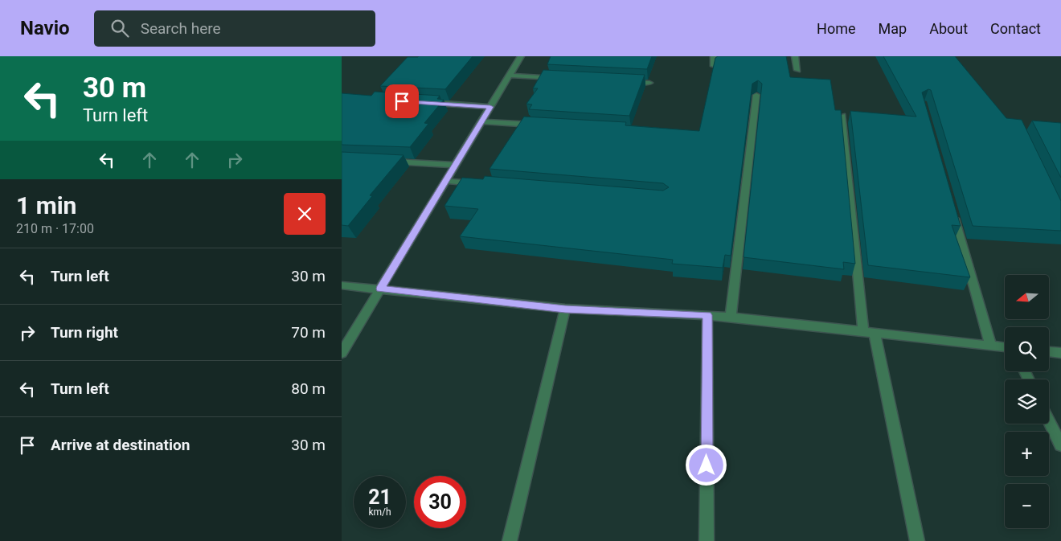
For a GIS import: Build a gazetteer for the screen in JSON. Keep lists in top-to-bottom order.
{
  "north": "left",
  "page": {
    "header": "Navio",
    "search": "Search here",
    "nav": [
      "Home",
      "Map",
      "About",
      "Contact"
    ],
    "turn": ["30 m", "Turn left"],
    "heading": ["1 min", "210 m · 17:00"],
    "list": [
      {
        "name": "Turn left",
        "value": "30 m"
      },
      {
        "name": "Turn right",
        "value": "70 m"
      },
      {
        "name": "Turn left",
        "value": "80 m"
      },
      {
        "name": "Arrive at destination",
        "value": "30 m"
      }
    ],
    "map_buttons": ["+", "−"],
    "speed": "21 km/h",
    "limit": "30"
  }
}
